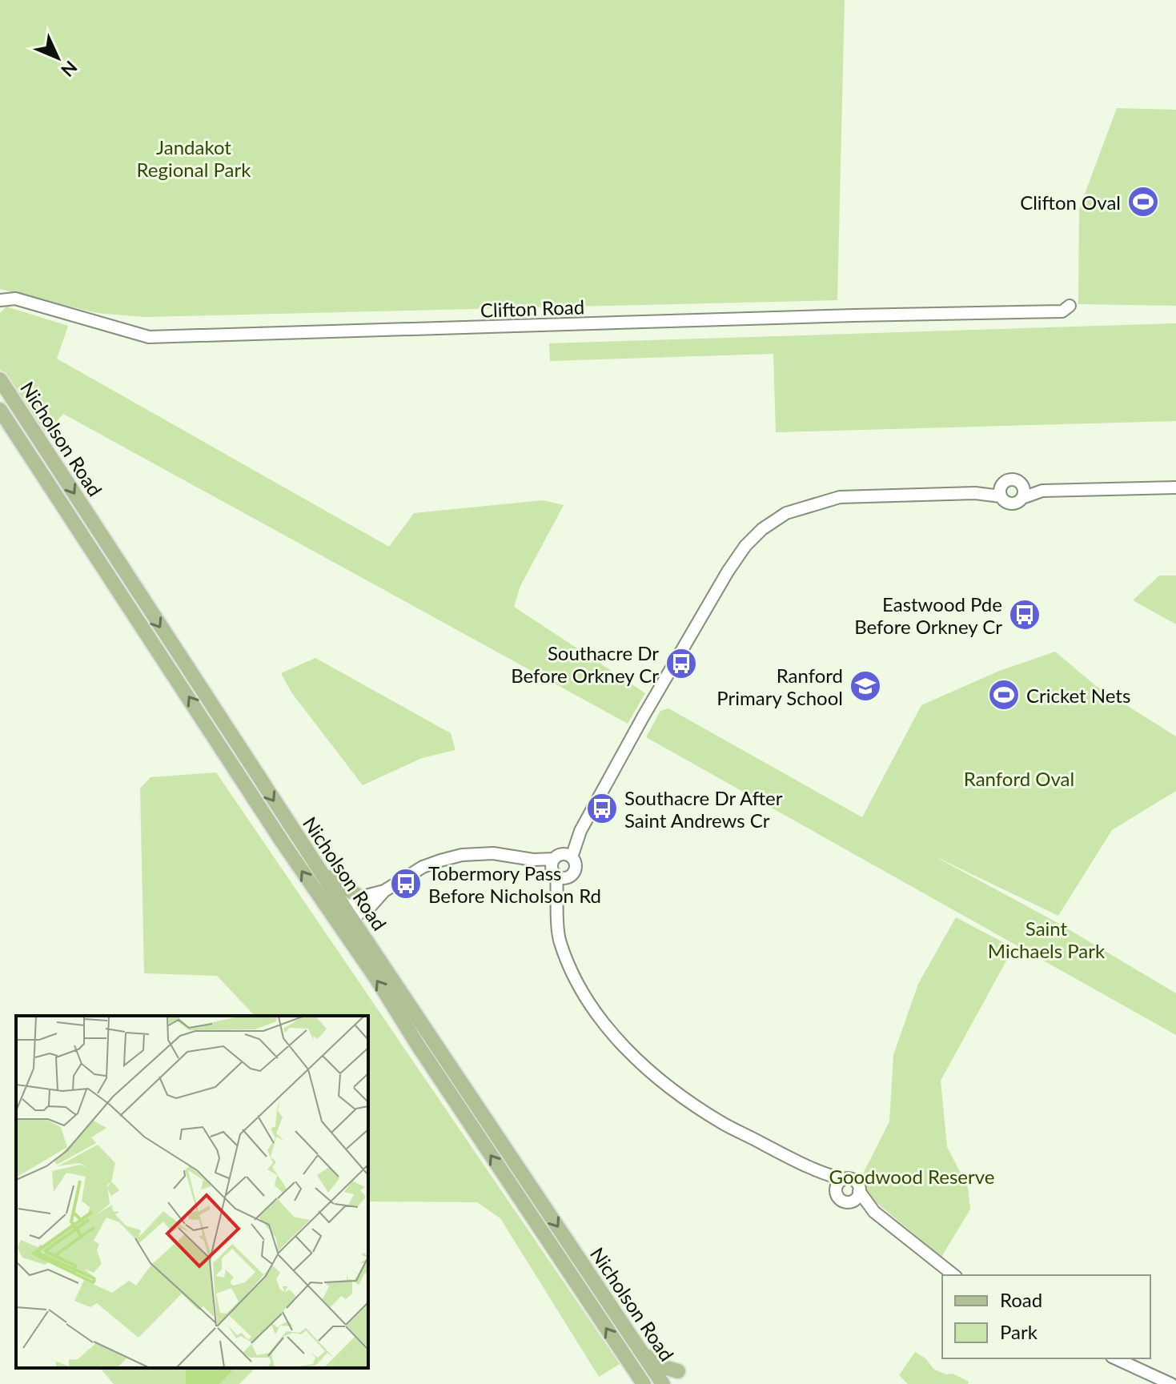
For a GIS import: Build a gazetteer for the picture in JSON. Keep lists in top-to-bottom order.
{
  "streets": {
    "main road": ["Nicholson Road"],
    "street": ["Clifton Road"]
  },
  "parks": [
    "Jandakot Regional Park",
    "Ranford Oval",
    "Saint Michaels Park",
    "Goodwood Reserve"
  ],
  "places": {
    "sports": ["Clifton Oval", "Cricket Nets"],
    "bus stop": [
      "Eastwood Pde Before Orkney Cr",
      "Southacre Dr Before Orkney Cr",
      "Southacre Dr After Saint Andrews Cr",
      "Tobermory Pass Before Nicholson Rd"
    ],
    "school or university": ["Ranford Primary School"]
  },
  "legend": ["Road", "Park"],
  "north": "bottom right"
}
